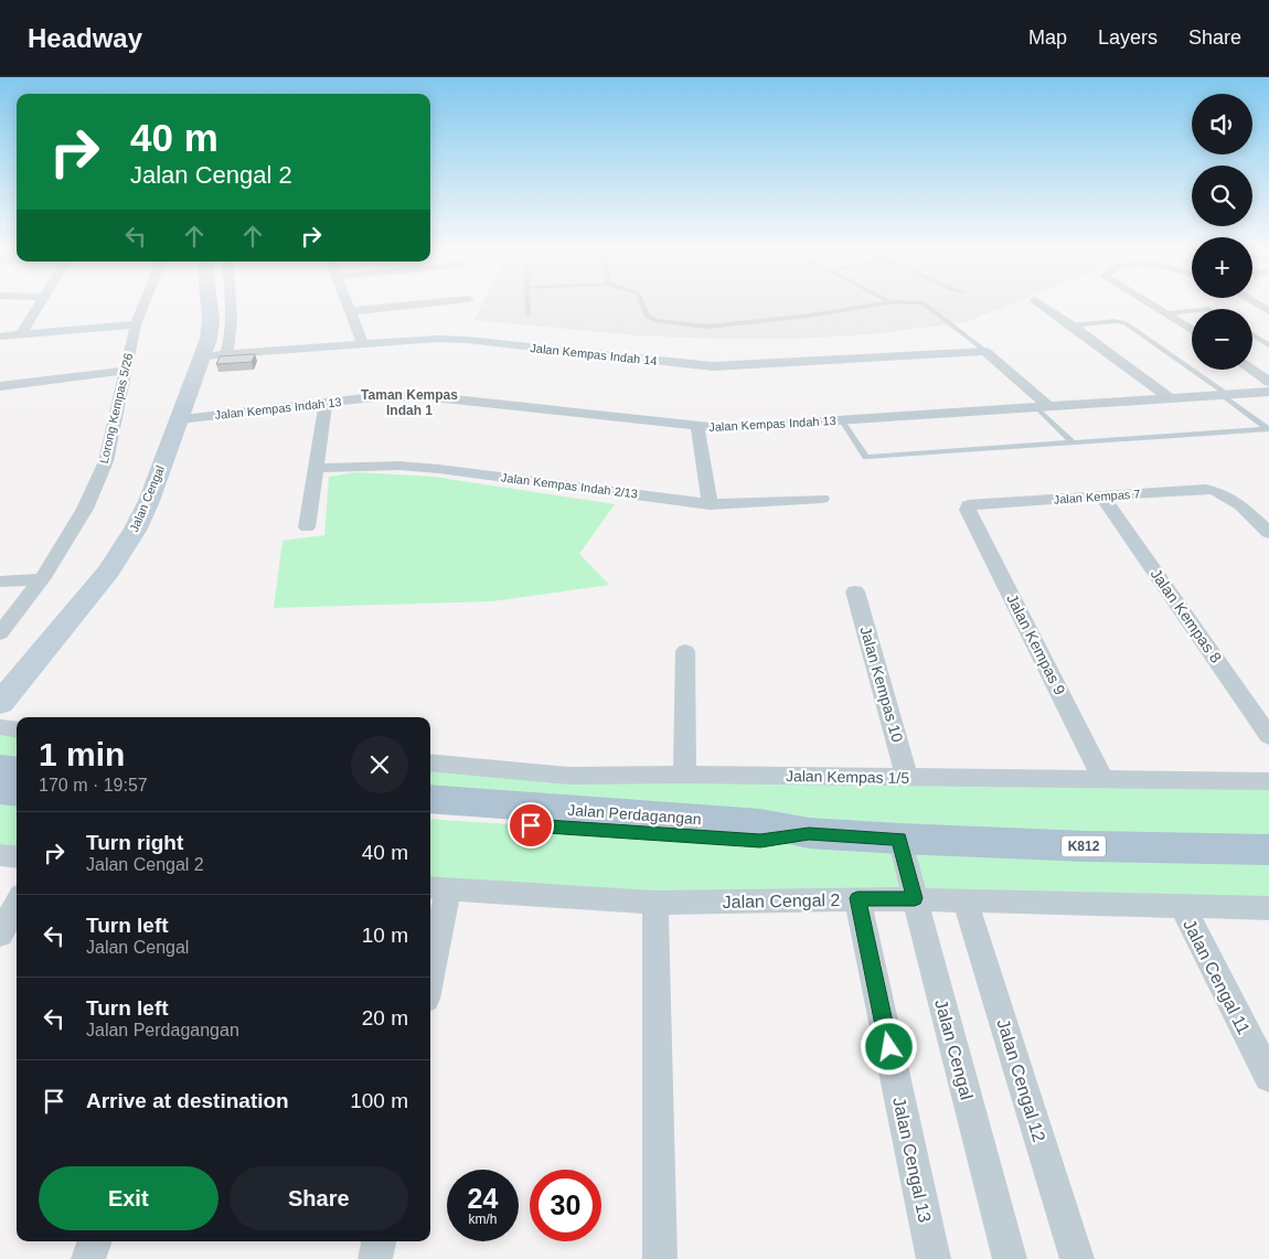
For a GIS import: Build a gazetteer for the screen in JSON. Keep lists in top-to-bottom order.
{
  "streets": {
    "main road": ["Jalan Perdagangan", "K812"],
    "street": [
      "Jalan Kempas Indah 14",
      "Lorong Kempas 5/26",
      "Jalan Kempas Indah 13",
      "Jalan Kempas Indah 2/13",
      "Jalan Kempas 7",
      "Jalan Cengal",
      "Jalan Kempas 8",
      "Jalan Kempas 9",
      "Jalan Kempas 10",
      "Jalan Kempas 1/5",
      "Jalan Cengal 2",
      "Jalan Cengal 11",
      "Jalan Cengal 12",
      "Jalan Cengal 13"
    ]
  },
  "crossings": [
    ["Jalan Kempas Indah 14", "Jalan Cengal"],
    ["Jalan Kempas Indah 13", "Jalan Cengal"],
    ["Jalan Kempas 7", "Jalan Kempas 8"],
    ["Jalan Kempas 7", "Jalan Kempas 9"],
    ["Jalan Cengal", "Jalan Perdagangan"],
    ["Jalan Cengal", "Jalan Cengal 2"],
    ["Jalan Kempas 9", "Jalan Kempas 1/5"],
    ["Jalan Kempas 10", "Jalan Kempas 1/5"],
    ["Jalan Cengal 2", "Jalan Cengal 11"],
    ["Jalan Cengal 2", "Jalan Cengal 12"],
    ["Jalan Cengal 2", "Jalan Cengal 13"]
  ],
  "districts": ["Taman Kempas Indah 1"],
  "page": {
    "header": "Headway",
    "nav": ["Map", "Layers", "Share"],
    "map_buttons": ["+", "−"],
    "turn": ["40 m", "Jalan Cengal 2"],
    "heading": ["1 min", "170 m · 19:57"],
    "list": [
      {
        "name": "Turn right",
        "note": "Jalan Cengal 2",
        "value": "40 m"
      },
      {
        "name": "Turn left",
        "note": "Jalan Cengal",
        "value": "10 m"
      },
      {
        "name": "Turn left",
        "note": "Jalan Perdagangan",
        "value": "20 m"
      },
      {
        "name": "Arrive at destination",
        "value": "100 m"
      }
    ],
    "buttons": ["Exit", "Share"],
    "speed": "24 km/h",
    "limit": "30"
  }
}
